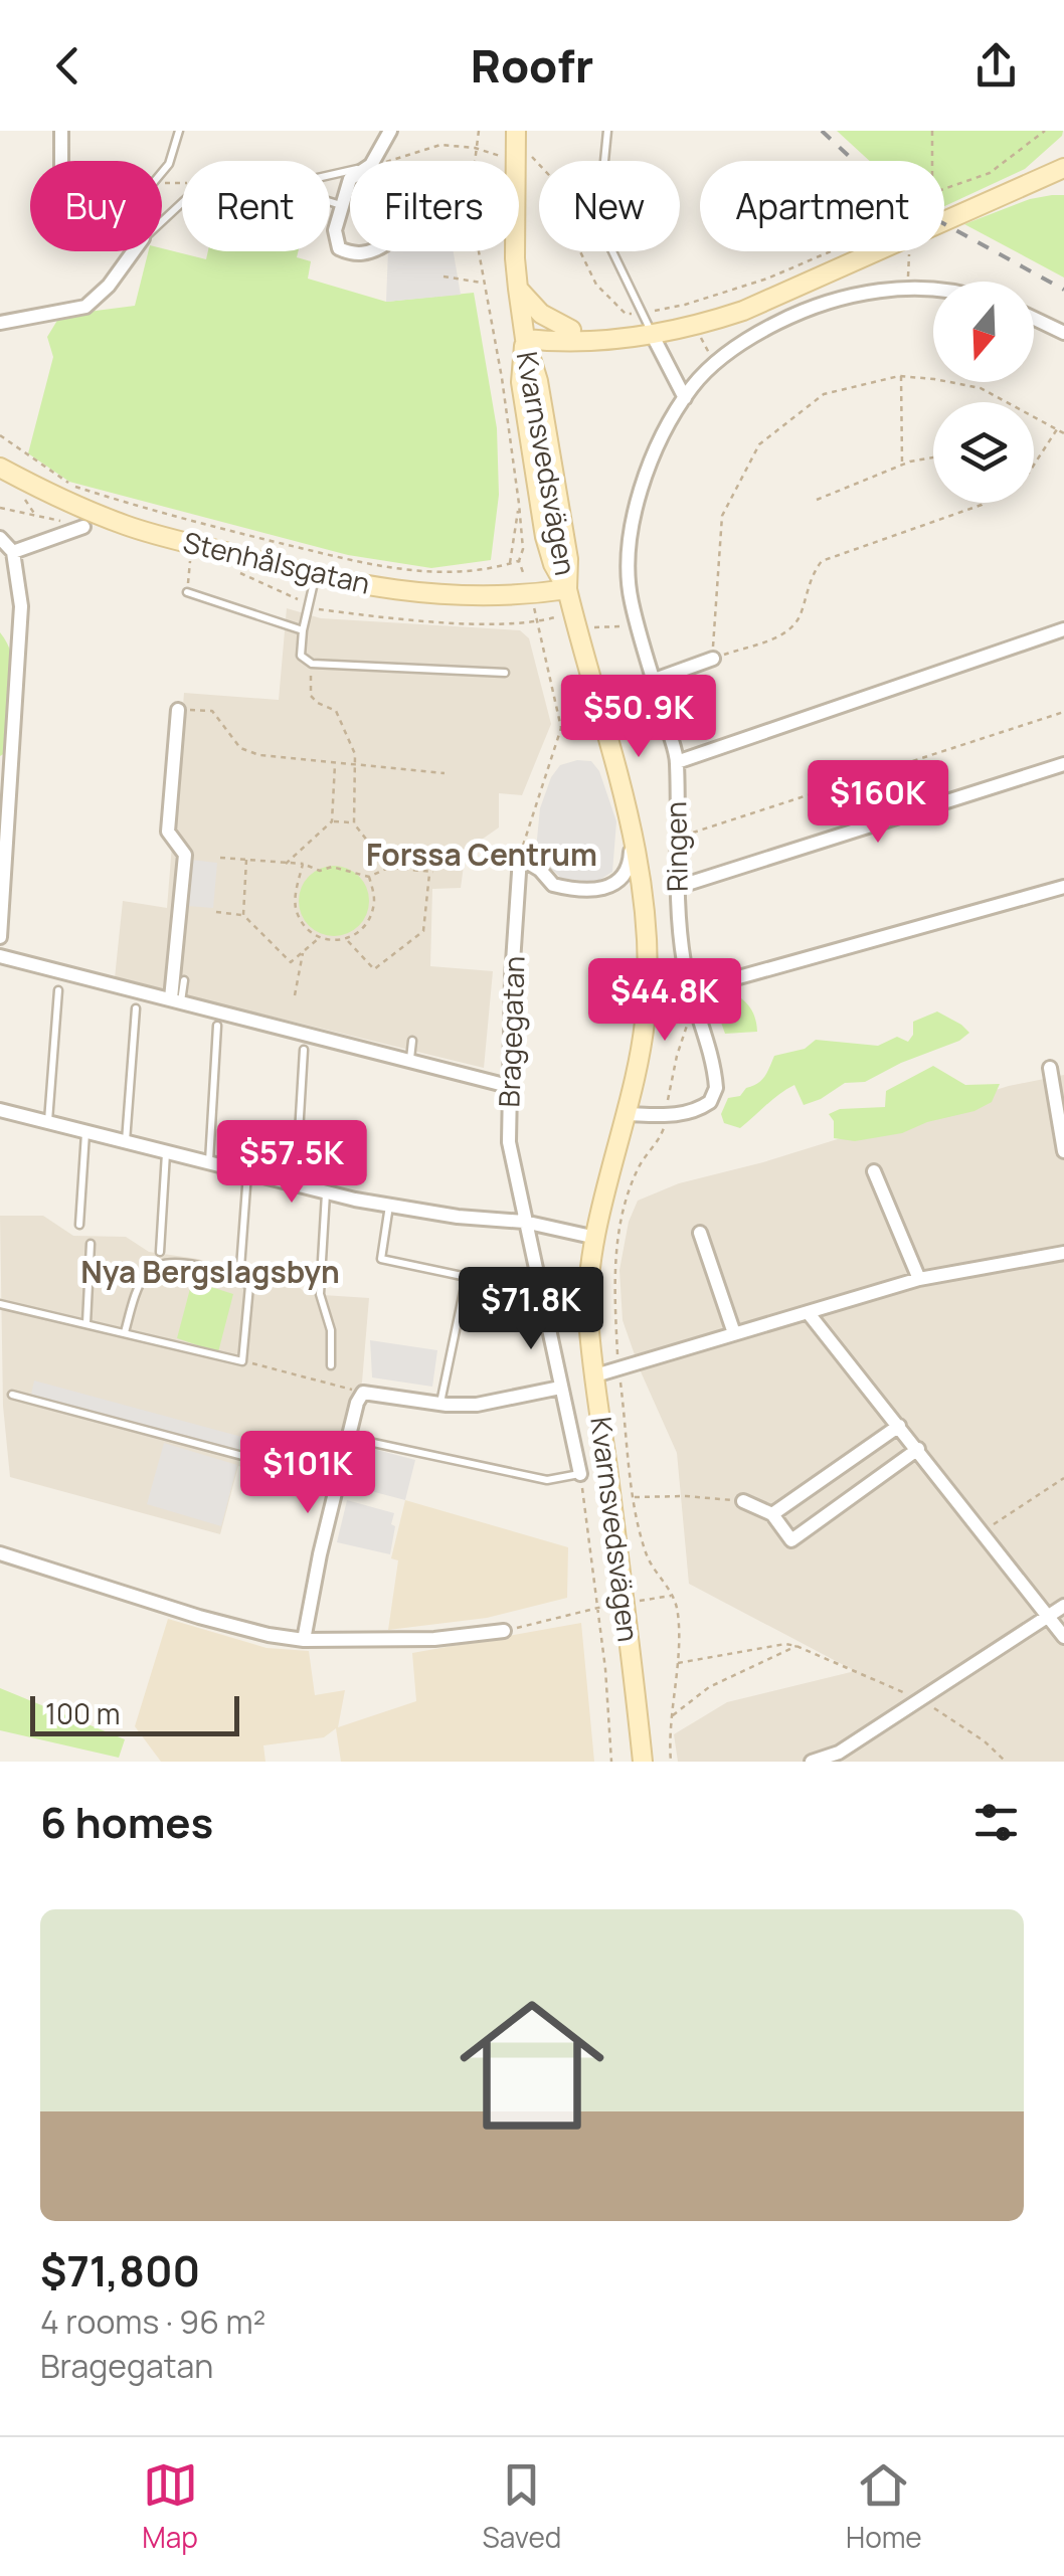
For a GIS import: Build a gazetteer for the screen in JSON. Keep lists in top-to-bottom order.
{
  "streets": {
    "street": [
      "Kvarnsvedsvägen",
      "Stenhålsgatan",
      "Ringen",
      "Bragegatan"
    ]
  },
  "crossings": [
    ["Kvarnsvedsvägen", "Stenhålsgatan"],
    ["Kvarnsvedsvägen", "Ringen"]
  ],
  "districts": ["Forssa Centrum", "Nya Bergslagsbyn"],
  "scale_bar": "100 m",
  "north": "bottom",
  "page": {
    "header": "Roofr",
    "chip": [
      "Buy",
      "Rent",
      "Filters",
      "New",
      "Apartment"
    ],
    "price": [
      "$50.9K",
      "$160K",
      "$44.8K",
      "$57.5K",
      "$71.8K",
      "$101K"
    ],
    "scale": "100 m",
    "heading": "6 homes",
    "list": [
      {
        "name": "$71,800",
        "note": "4 rooms · 96 m² · Bragegatan"
      }
    ],
    "tabs": ["Map", "Saved", "Home"]
  }
}
